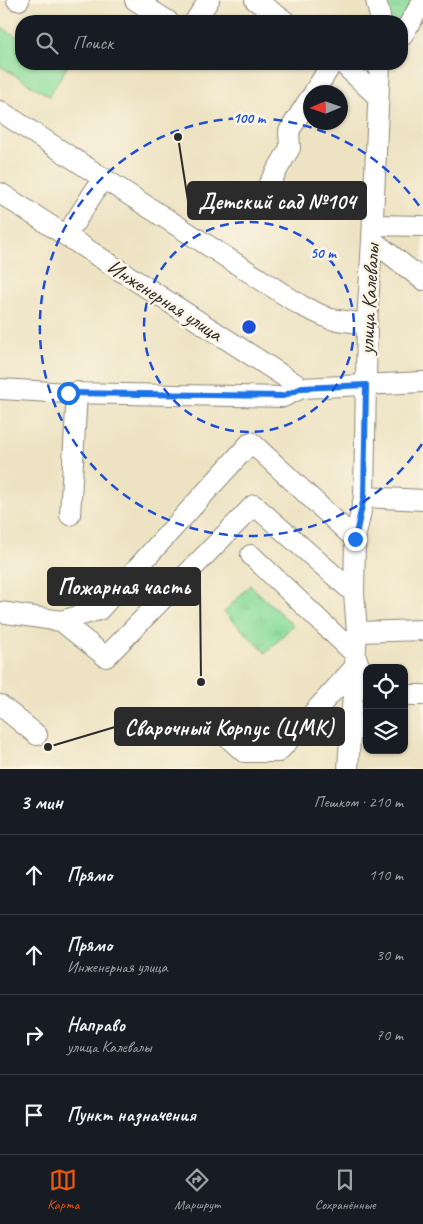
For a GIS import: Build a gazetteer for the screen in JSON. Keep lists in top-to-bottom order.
{
  "streets": {
    "street": ["улица Калевалы", "Инженерная улица"]
  },
  "places": ["Детский сад №104", "Пожарная часть", "Сварочный Корпус (ЦМК)"],
  "north": "left",
  "page": {
    "search": "Поиск",
    "heading": ["3 мин", "Пешком · 210 m"],
    "list": [
      ["Прямо", "110 m"],
      ["Прямо", "Инженерная улица", "30 m"],
      ["Направо", "улица Калевалы", "70 m"],
      "Пункт назначения"
    ],
    "nav": ["Карта", "Маршрут", "Сохранённые"]
  },
  "rings": ["100 m", "50 m"]
}
